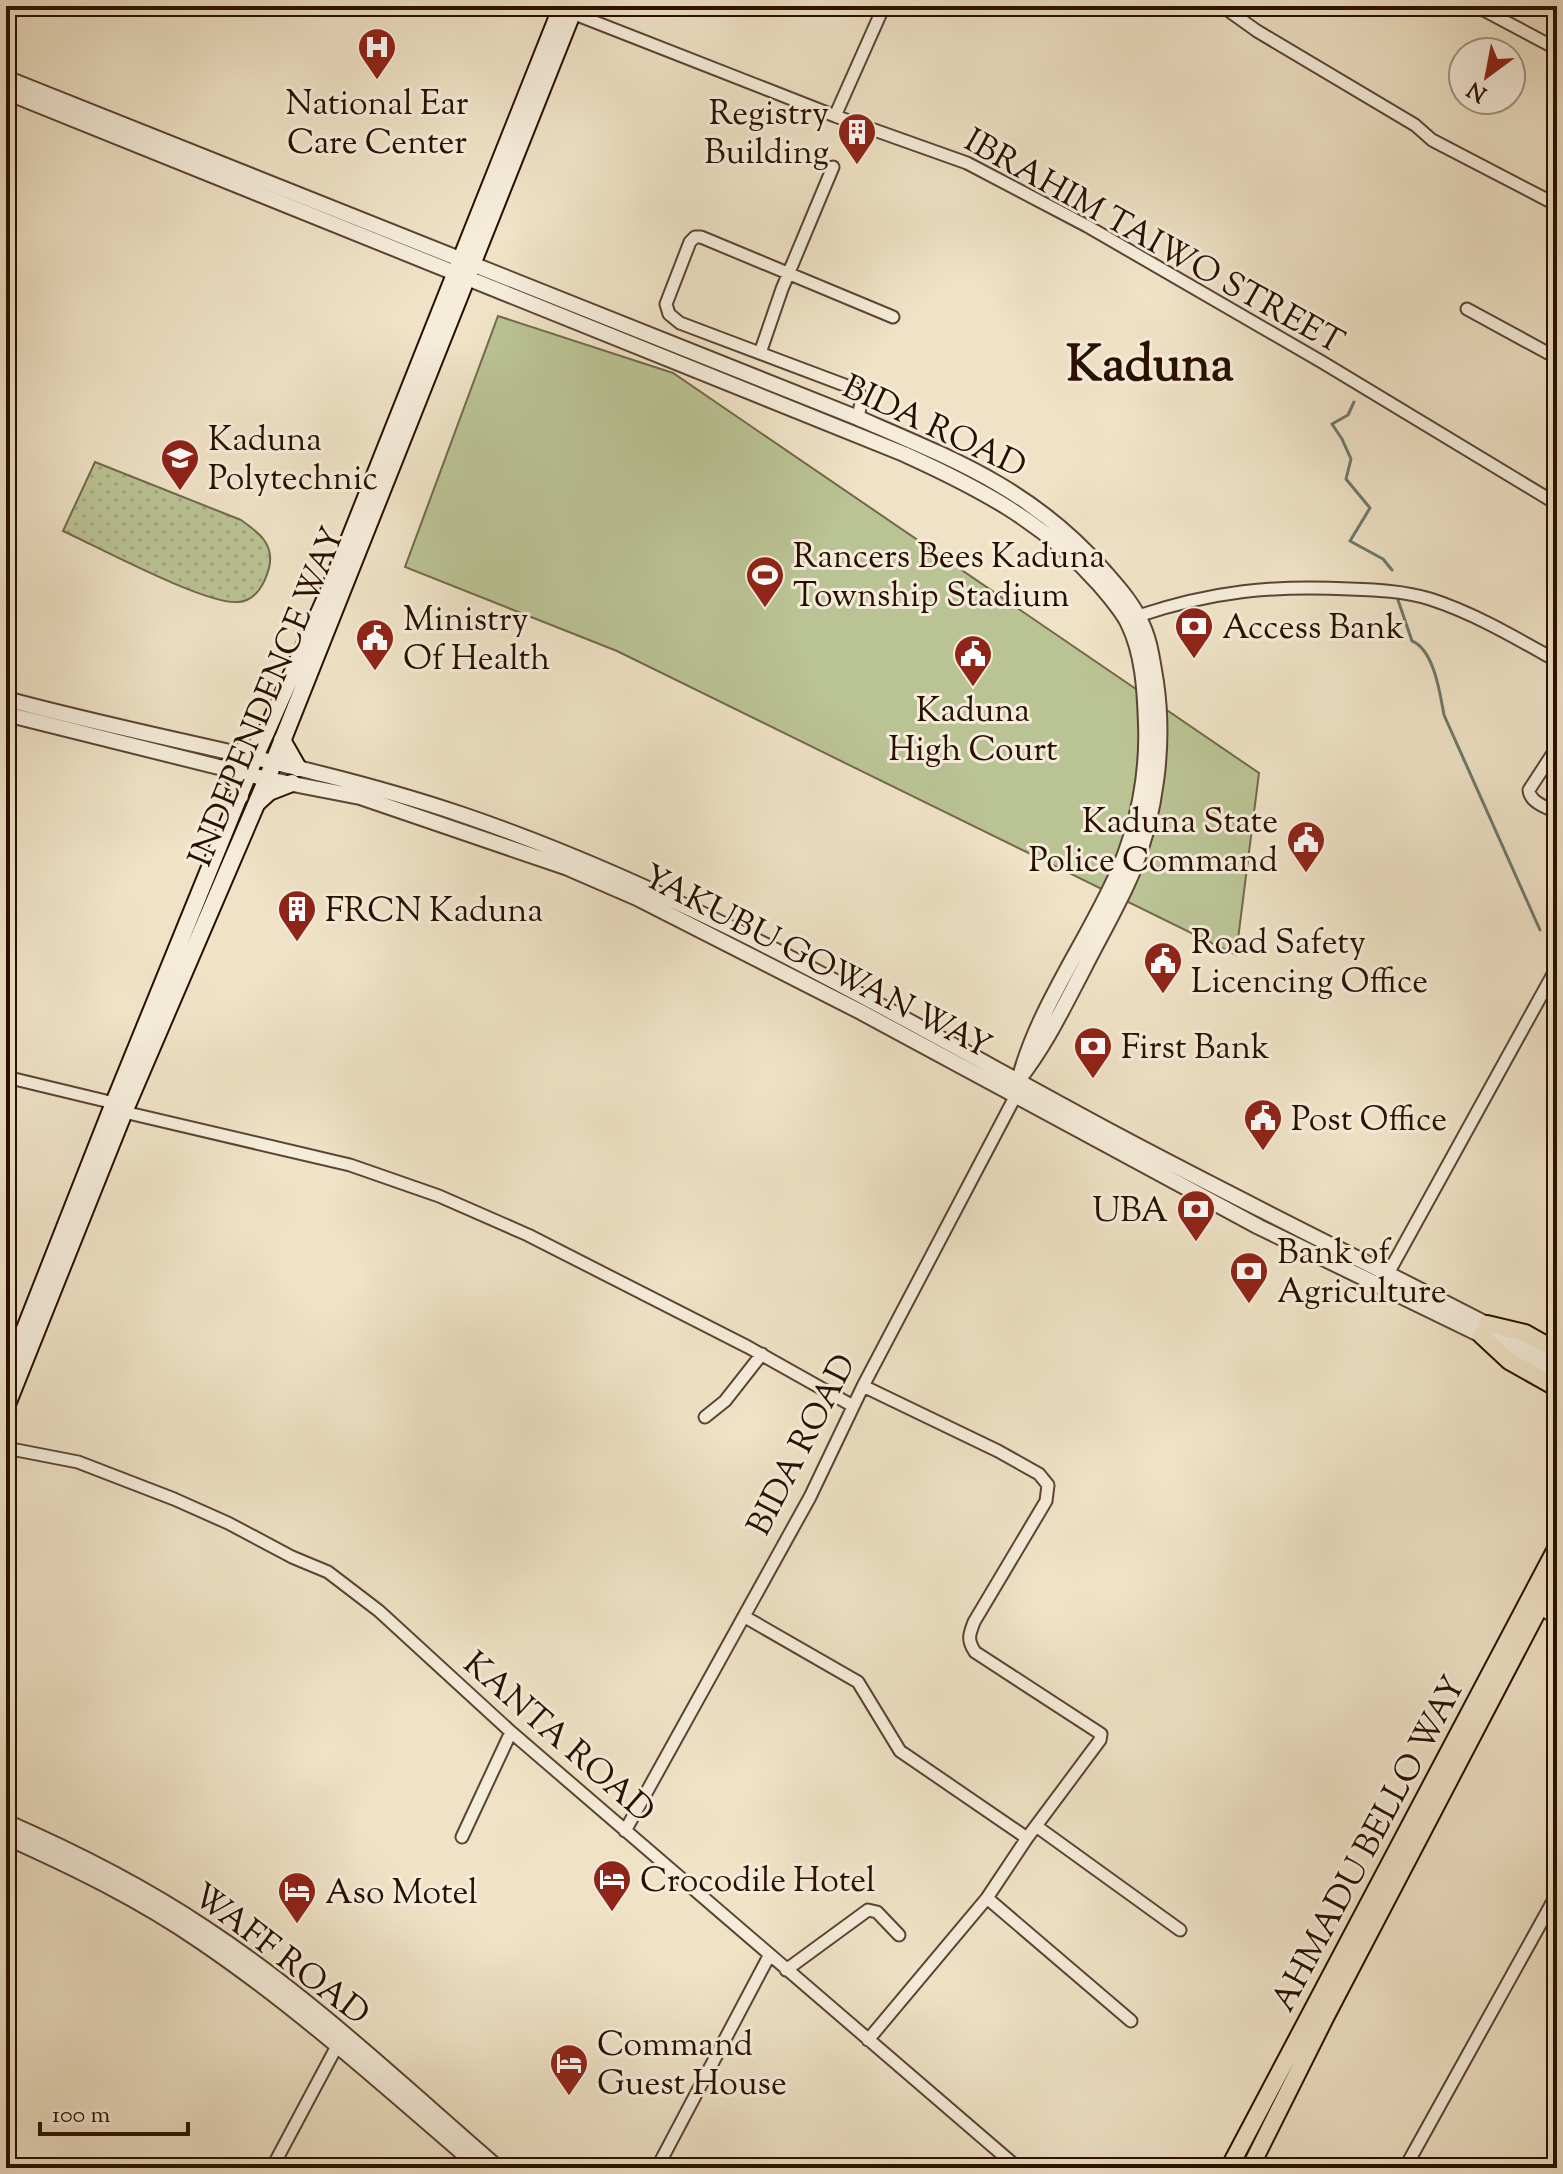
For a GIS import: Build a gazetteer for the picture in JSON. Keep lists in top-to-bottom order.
{
  "streets": {
    "main road": ["INDEPENDENCE WAY", "AHMADU BELLO WAY"],
    "street": [
      "IBRAHIM TAIWO STREET",
      "BIDA ROAD",
      "YAKUBU GOWAN WAY",
      "KANTA ROAD",
      "WAFF ROAD"
    ]
  },
  "crossings": [
    ["IBRAHIM TAIWO STREET", "INDEPENDENCE WAY"],
    ["BIDA ROAD", "INDEPENDENCE WAY"],
    ["BIDA ROAD", "YAKUBU GOWAN WAY"],
    ["BIDA ROAD", "KANTA ROAD"],
    ["INDEPENDENCE WAY", "YAKUBU GOWAN WAY"]
  ],
  "districts": ["Kaduna"],
  "places": {
    "hospital": ["National Ear Care Center"],
    "building": ["Registry Building", "FRCN Kaduna"],
    "school or university": ["Kaduna Polytechnic"],
    "sports": ["Rancers Bees Kaduna Township Stadium"],
    "bank": [
      "Access Bank",
      "First Bank",
      "UBA",
      "Bank of Agriculture"
    ],
    "public building": [
      "Ministry Of Health",
      "Kaduna High Court",
      "Kaduna State Police Command",
      "Road Safety Licencing Office",
      "Post Office"
    ],
    "hotel": ["Crocodile Hotel", "Aso Motel", "Command Guest House"]
  },
  "scale_bar": "100 m",
  "north": "bottom left"
}
